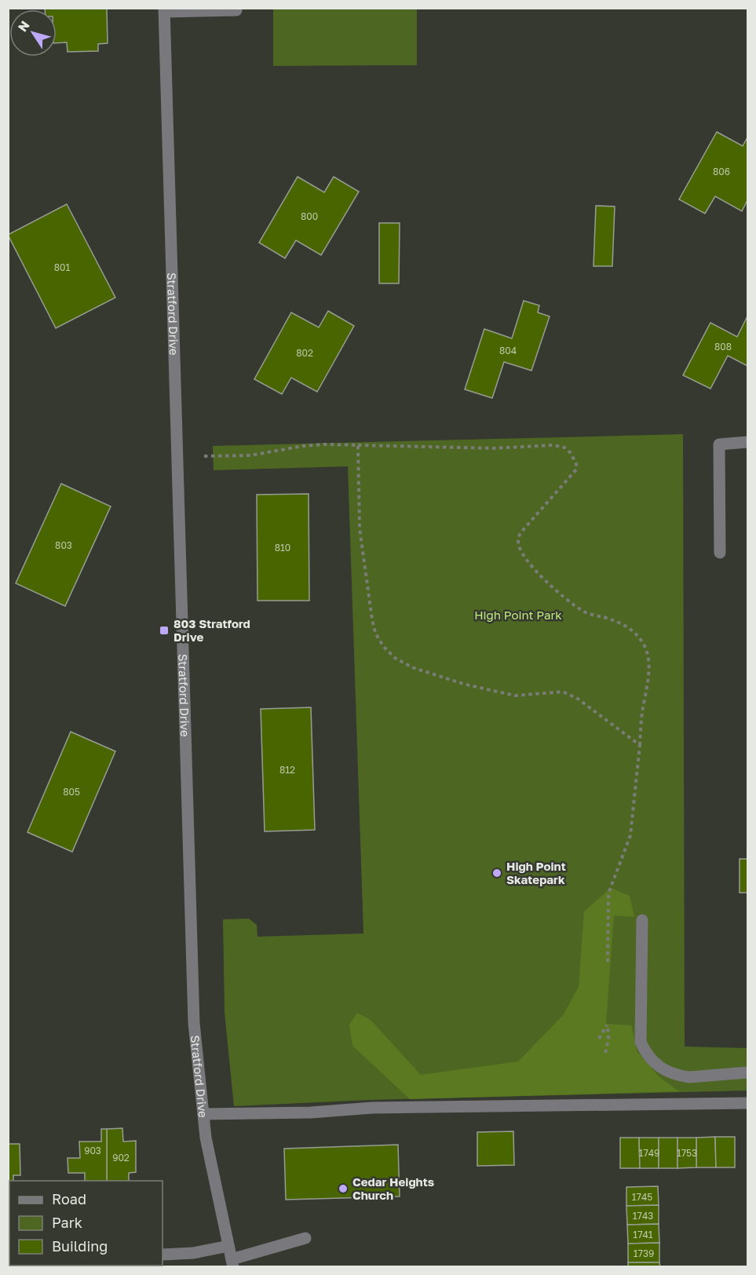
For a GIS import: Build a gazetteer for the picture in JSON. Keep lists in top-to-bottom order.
{
  "streets": {
    "street": ["Stratford Drive"]
  },
  "parks": ["High Point Park"],
  "places": {
    "transit": ["803 Stratford Drive"],
    "other": ["High Point Skatepark", "Cedar Heights Church"]
  },
  "house_numbers": [
    "806",
    "800",
    "801",
    "808",
    "804",
    "802",
    "803",
    "810",
    "812",
    "805",
    "903",
    "1749",
    "1753",
    "902",
    "1745",
    "1743",
    "1741",
    "1739"
  ],
  "legend": ["Road", "Park", "Building"],
  "north": "top left"
}
